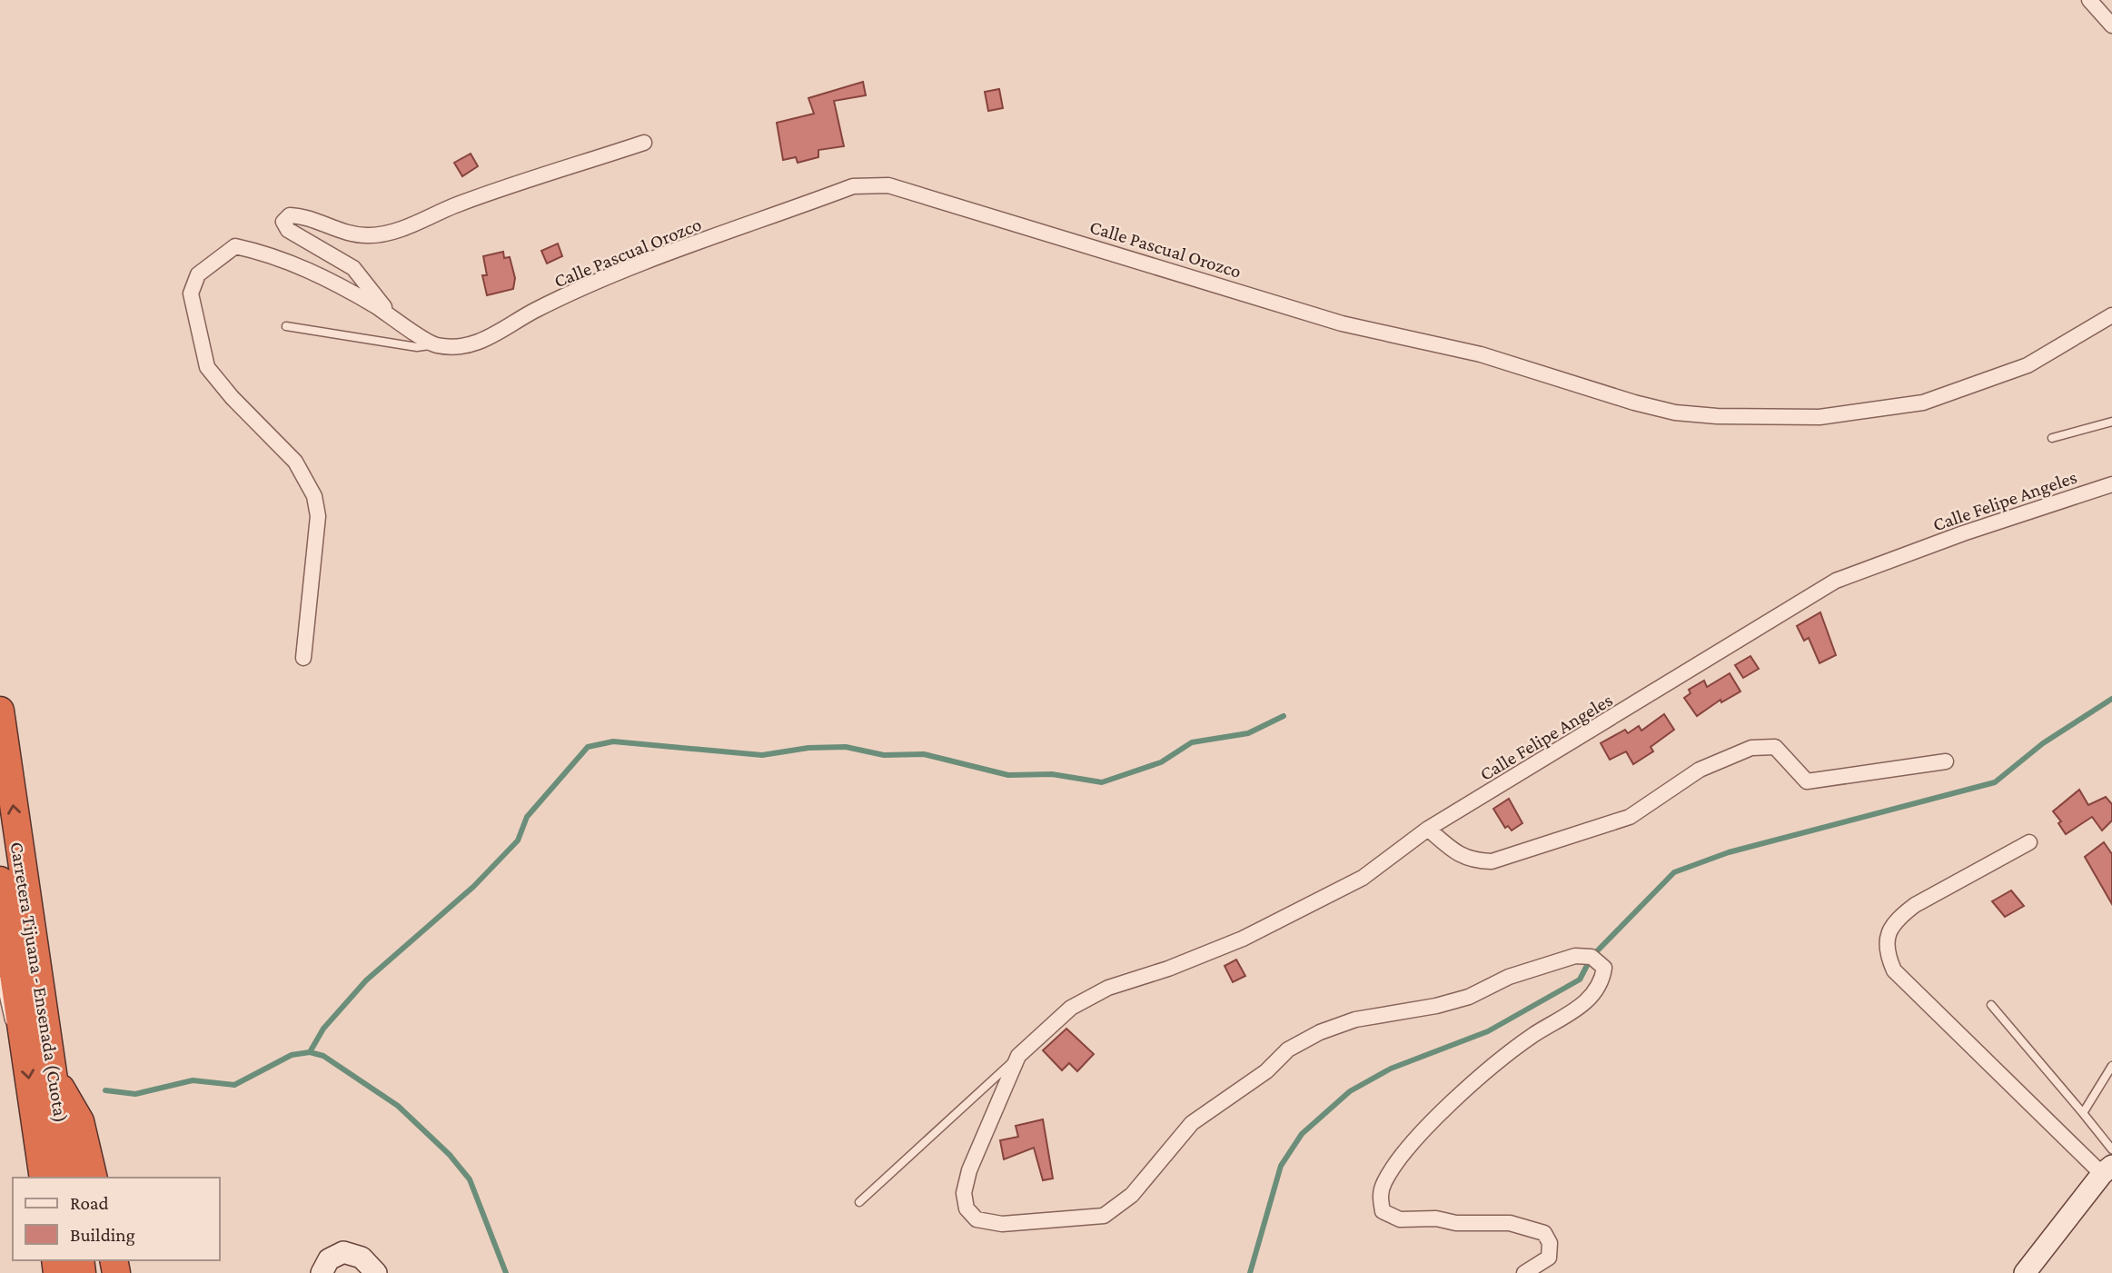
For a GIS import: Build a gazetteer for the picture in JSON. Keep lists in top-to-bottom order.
{
  "streets": {
    "highway": ["Carretera Tijuana - Ensenada (Cuota)"],
    "street": ["Calle Pascual Orozco", "Calle Felipe Angeles"]
  },
  "legend": ["Road", "Building"]
}
